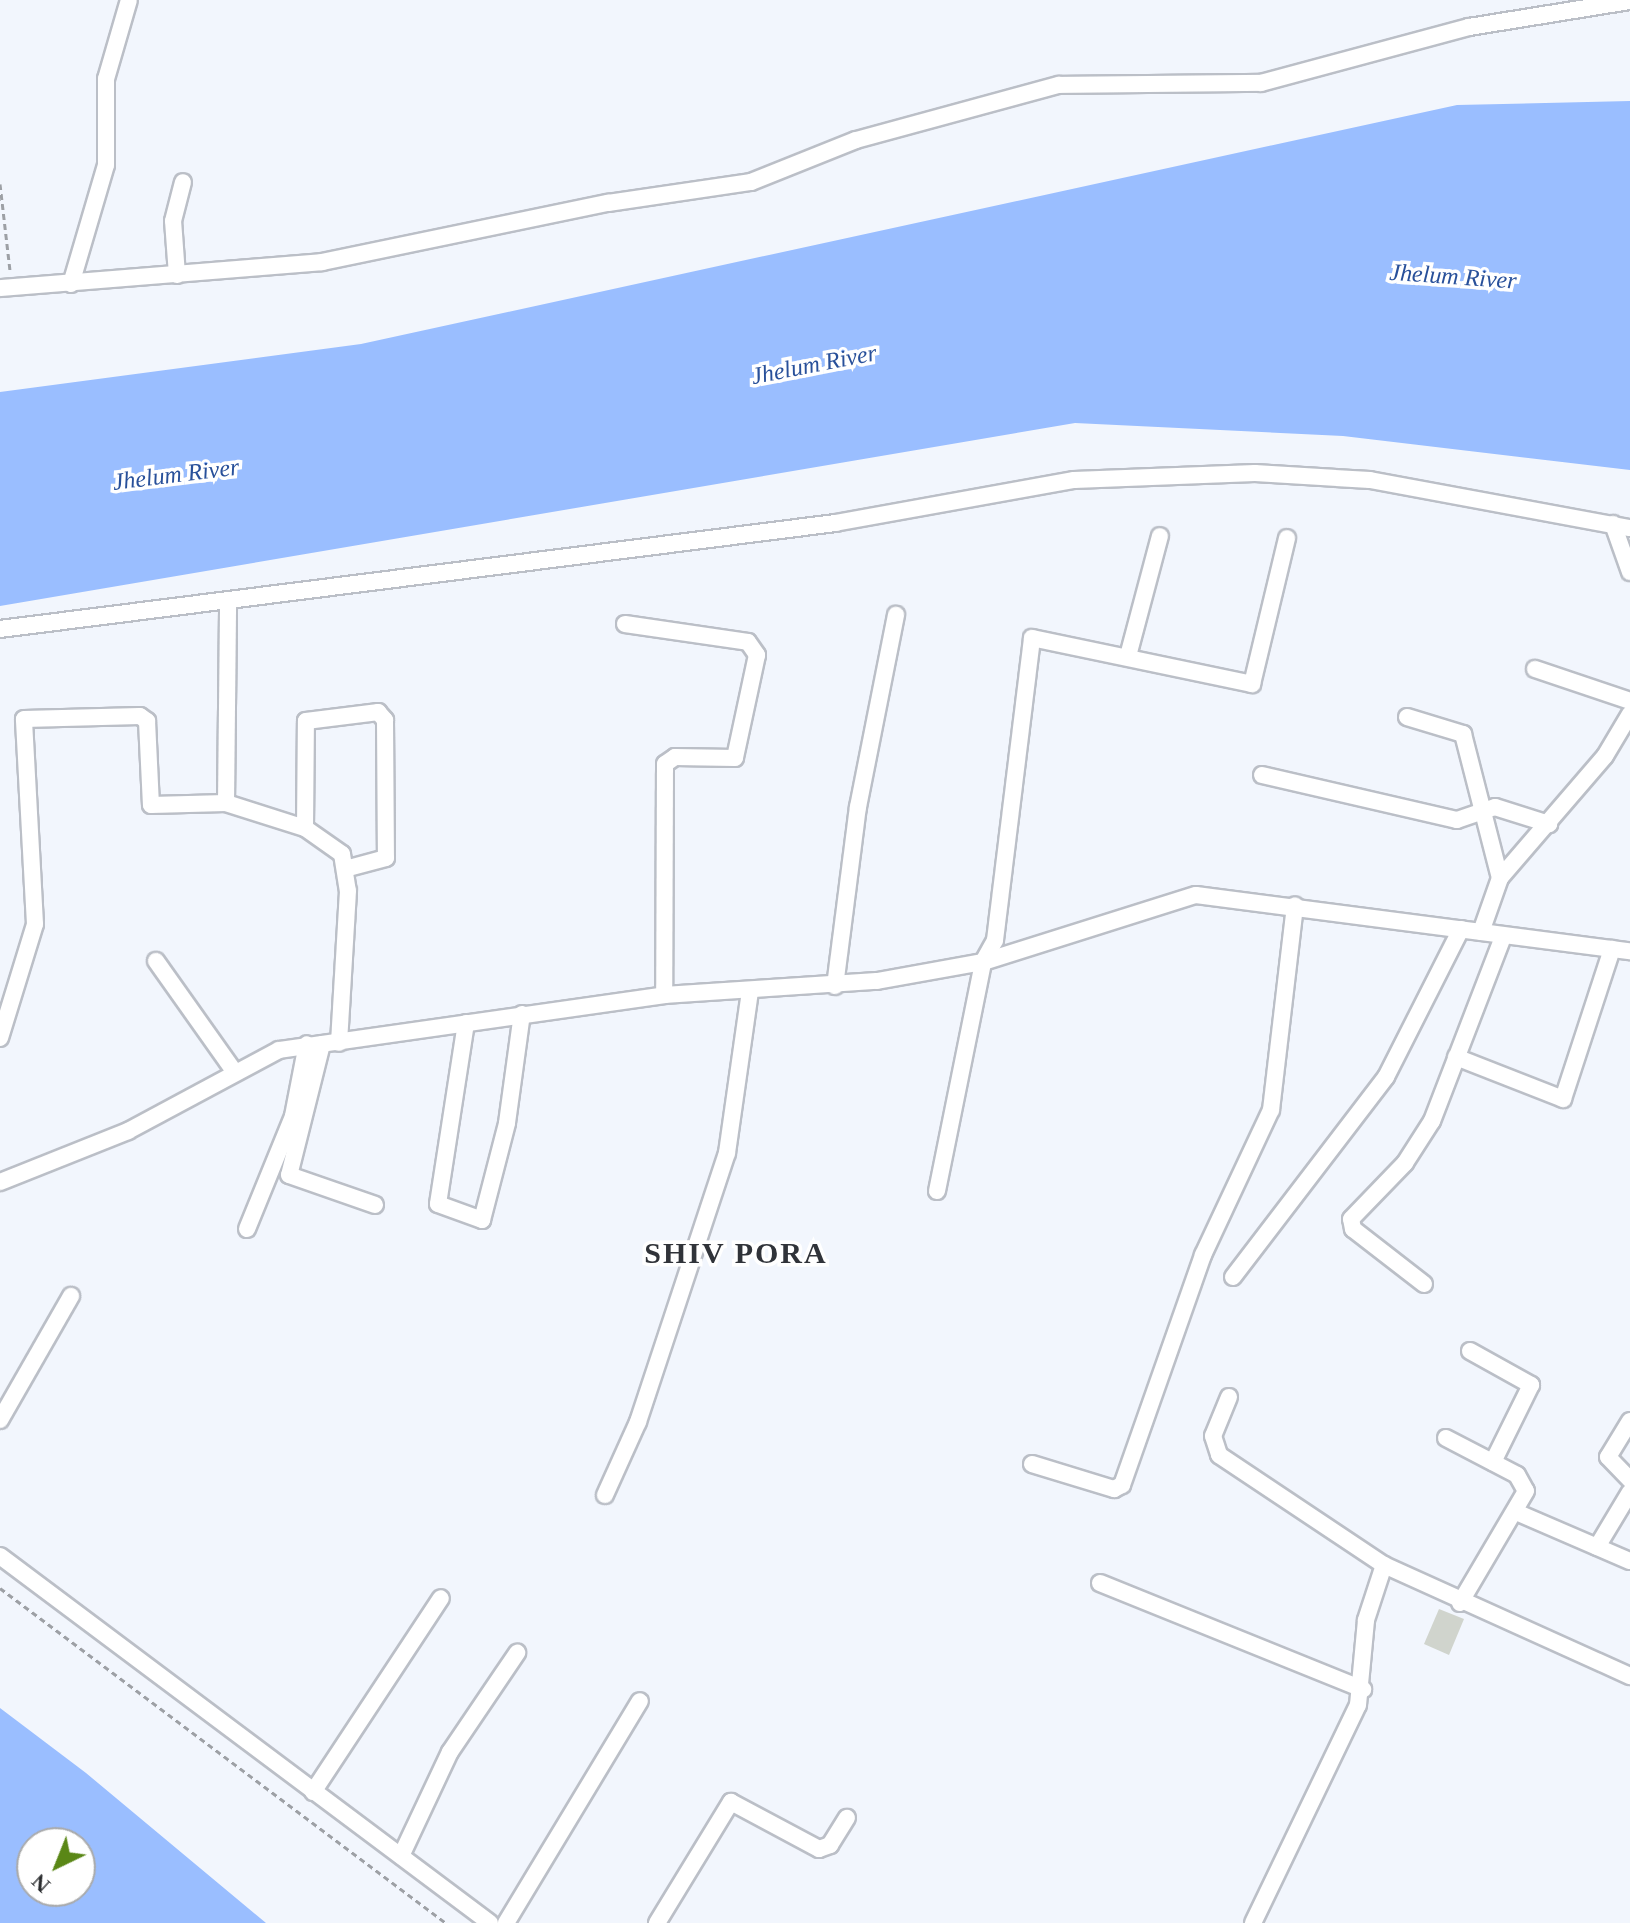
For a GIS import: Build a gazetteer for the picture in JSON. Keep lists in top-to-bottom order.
{
  "districts": ["SHIV PORA"],
  "water": ["Jhelum River"],
  "north": "bottom left"
}
